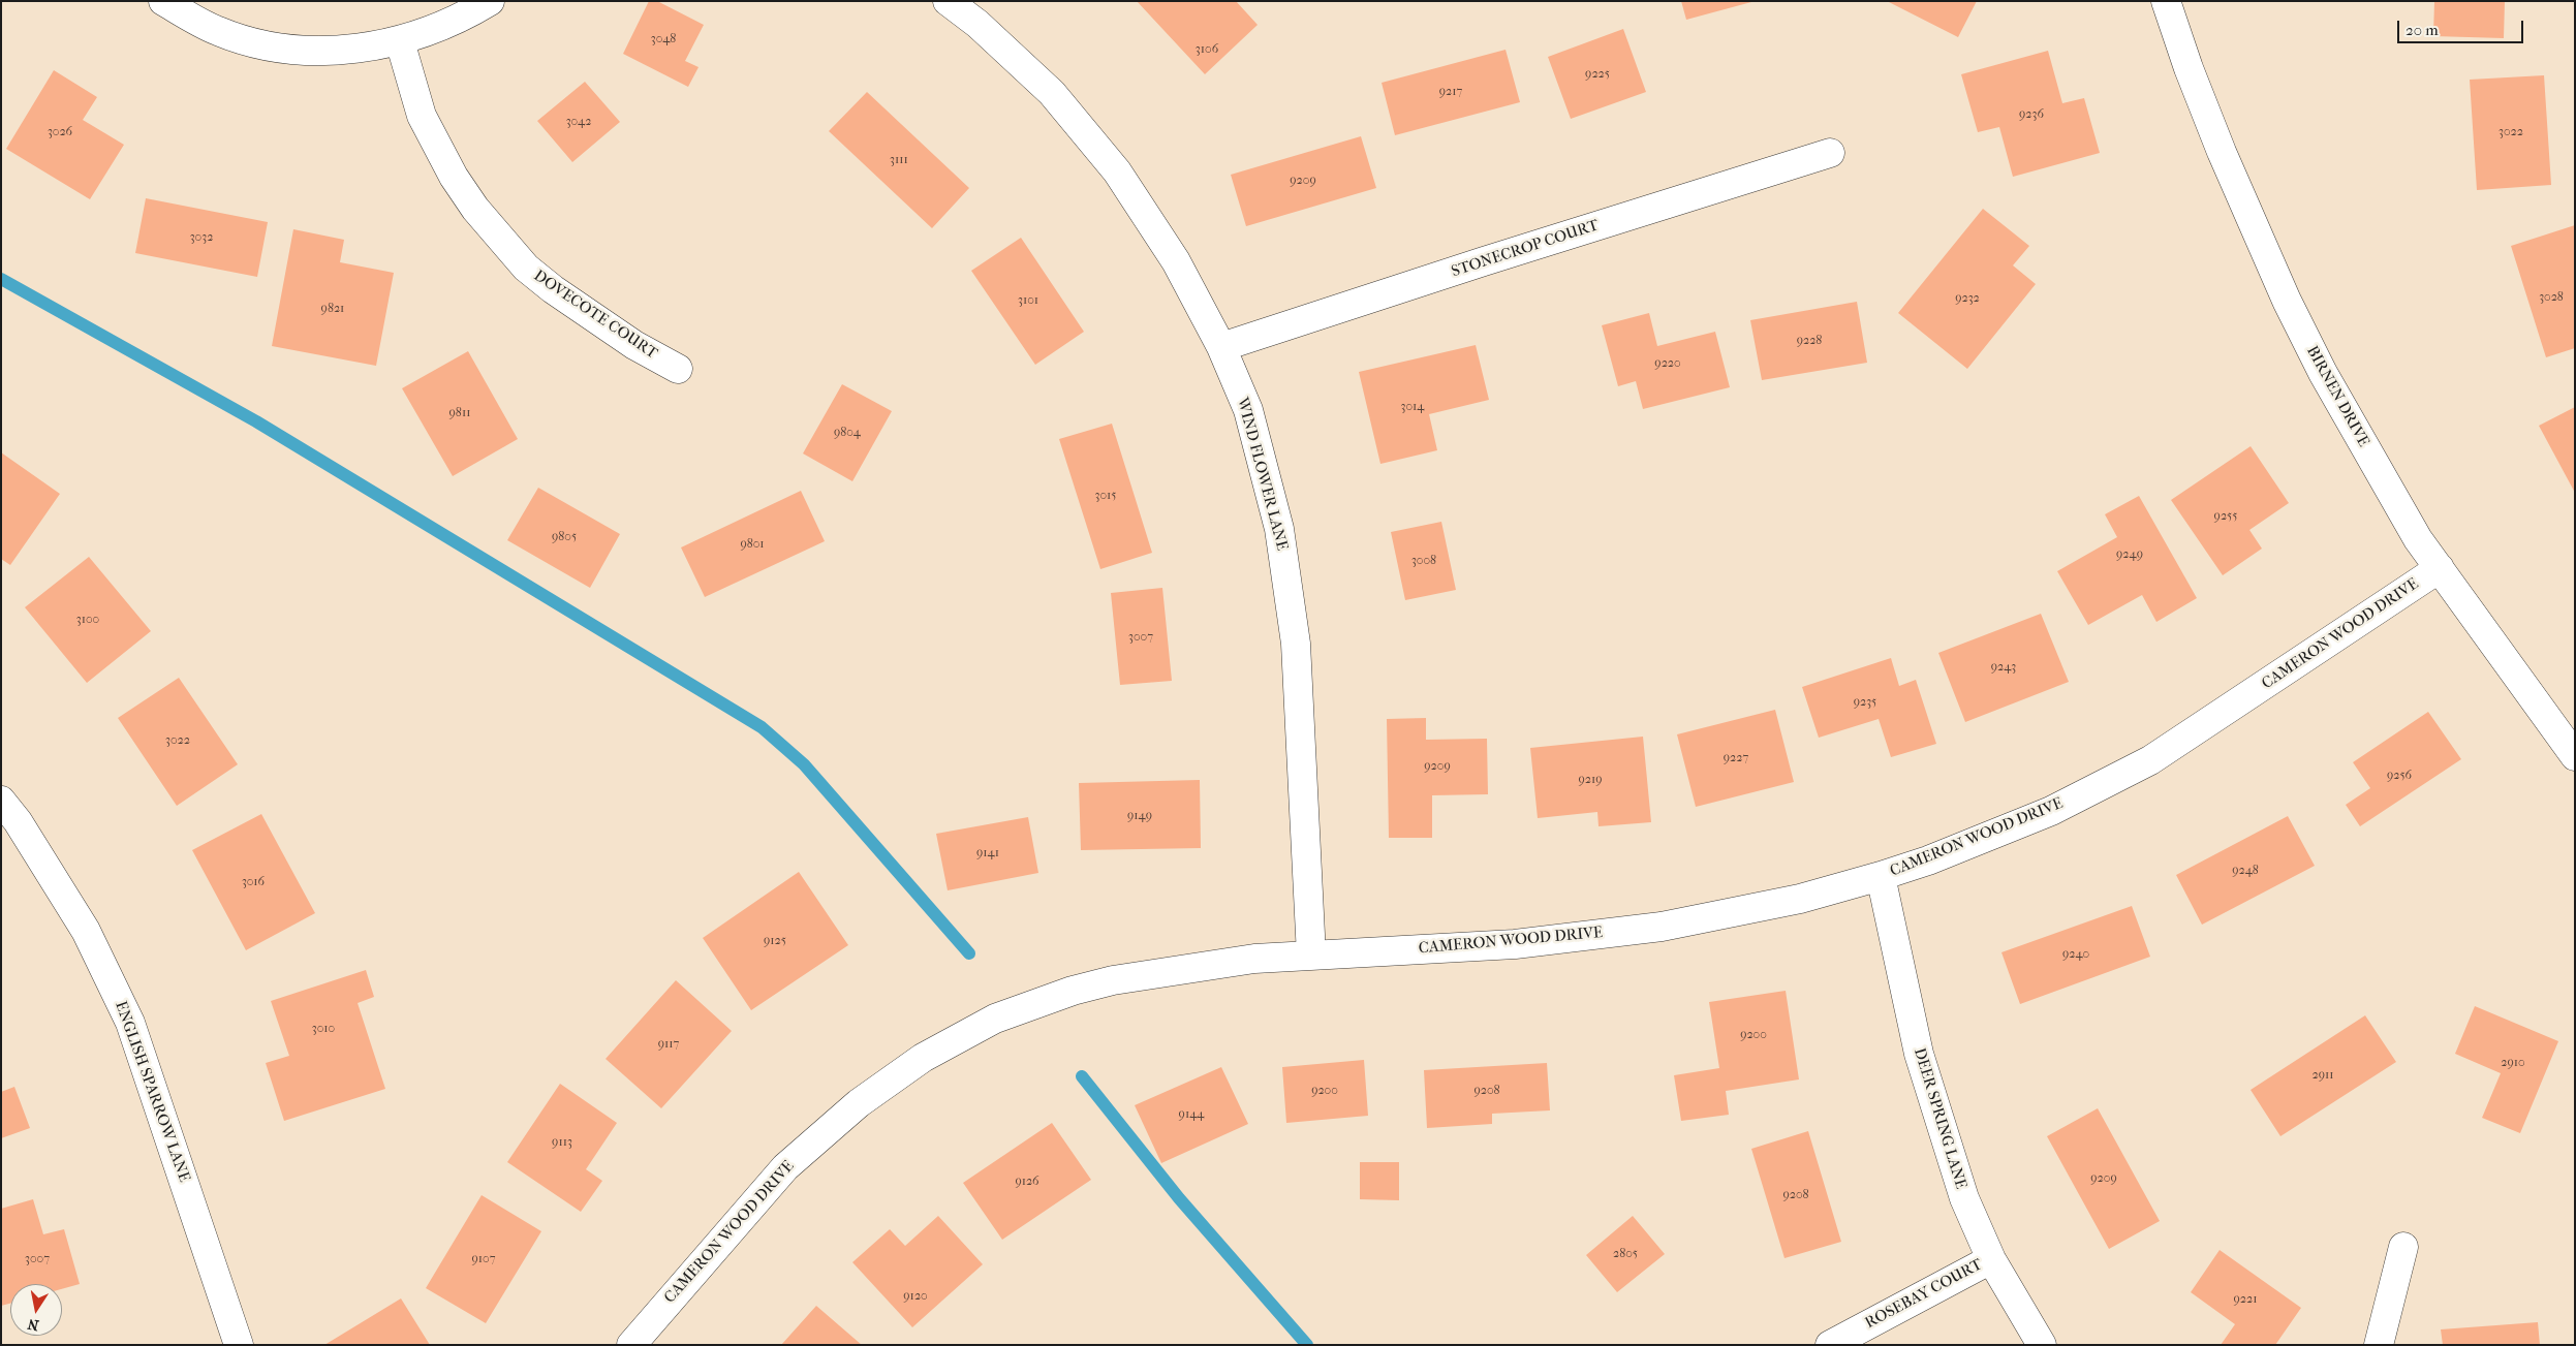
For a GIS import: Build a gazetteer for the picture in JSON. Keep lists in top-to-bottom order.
{
  "streets": {
    "street": [
      "STONECROP COURT",
      "DOVECOTE COURT",
      "BIRNEN DRIVE",
      "WIND FLOWER LANE",
      "CAMERON WOOD DRIVE",
      "ENGLISH SPARROW LANE",
      "DEER SPRING LANE",
      "ROSEBAY COURT"
    ]
  },
  "crossings": [
    ["STONECROP COURT", "WIND FLOWER LANE"],
    ["BIRNEN DRIVE", "CAMERON WOOD DRIVE"],
    ["WIND FLOWER LANE", "CAMERON WOOD DRIVE"],
    ["CAMERON WOOD DRIVE", "DEER SPRING LANE"],
    ["DEER SPRING LANE", "ROSEBAY COURT"]
  ],
  "house_numbers": [
    "3048",
    "3106",
    "9225",
    "9217",
    "9236",
    "3042",
    "3026",
    "3022",
    "3111",
    "9209",
    "3032",
    "3028",
    "9232",
    "3101",
    "9821",
    "9228",
    "9220",
    "3014",
    "9811",
    "9804",
    "3015",
    "9255",
    "9805",
    "9801",
    "9249",
    "3008",
    "3100",
    "3007",
    "9243",
    "9235",
    "3022",
    "9227",
    "9209",
    "9256",
    "9219",
    "9149",
    "9141",
    "9248",
    "3016",
    "9125",
    "9240",
    "3010",
    "9200",
    "9117",
    "2910",
    "2911",
    "9200",
    "9208",
    "9144",
    "9113",
    "9209",
    "9126",
    "9208",
    "2805",
    "3007",
    "9107",
    "9120",
    "9221"
  ],
  "scale_bar": "20 m",
  "north": "bottom"
}
